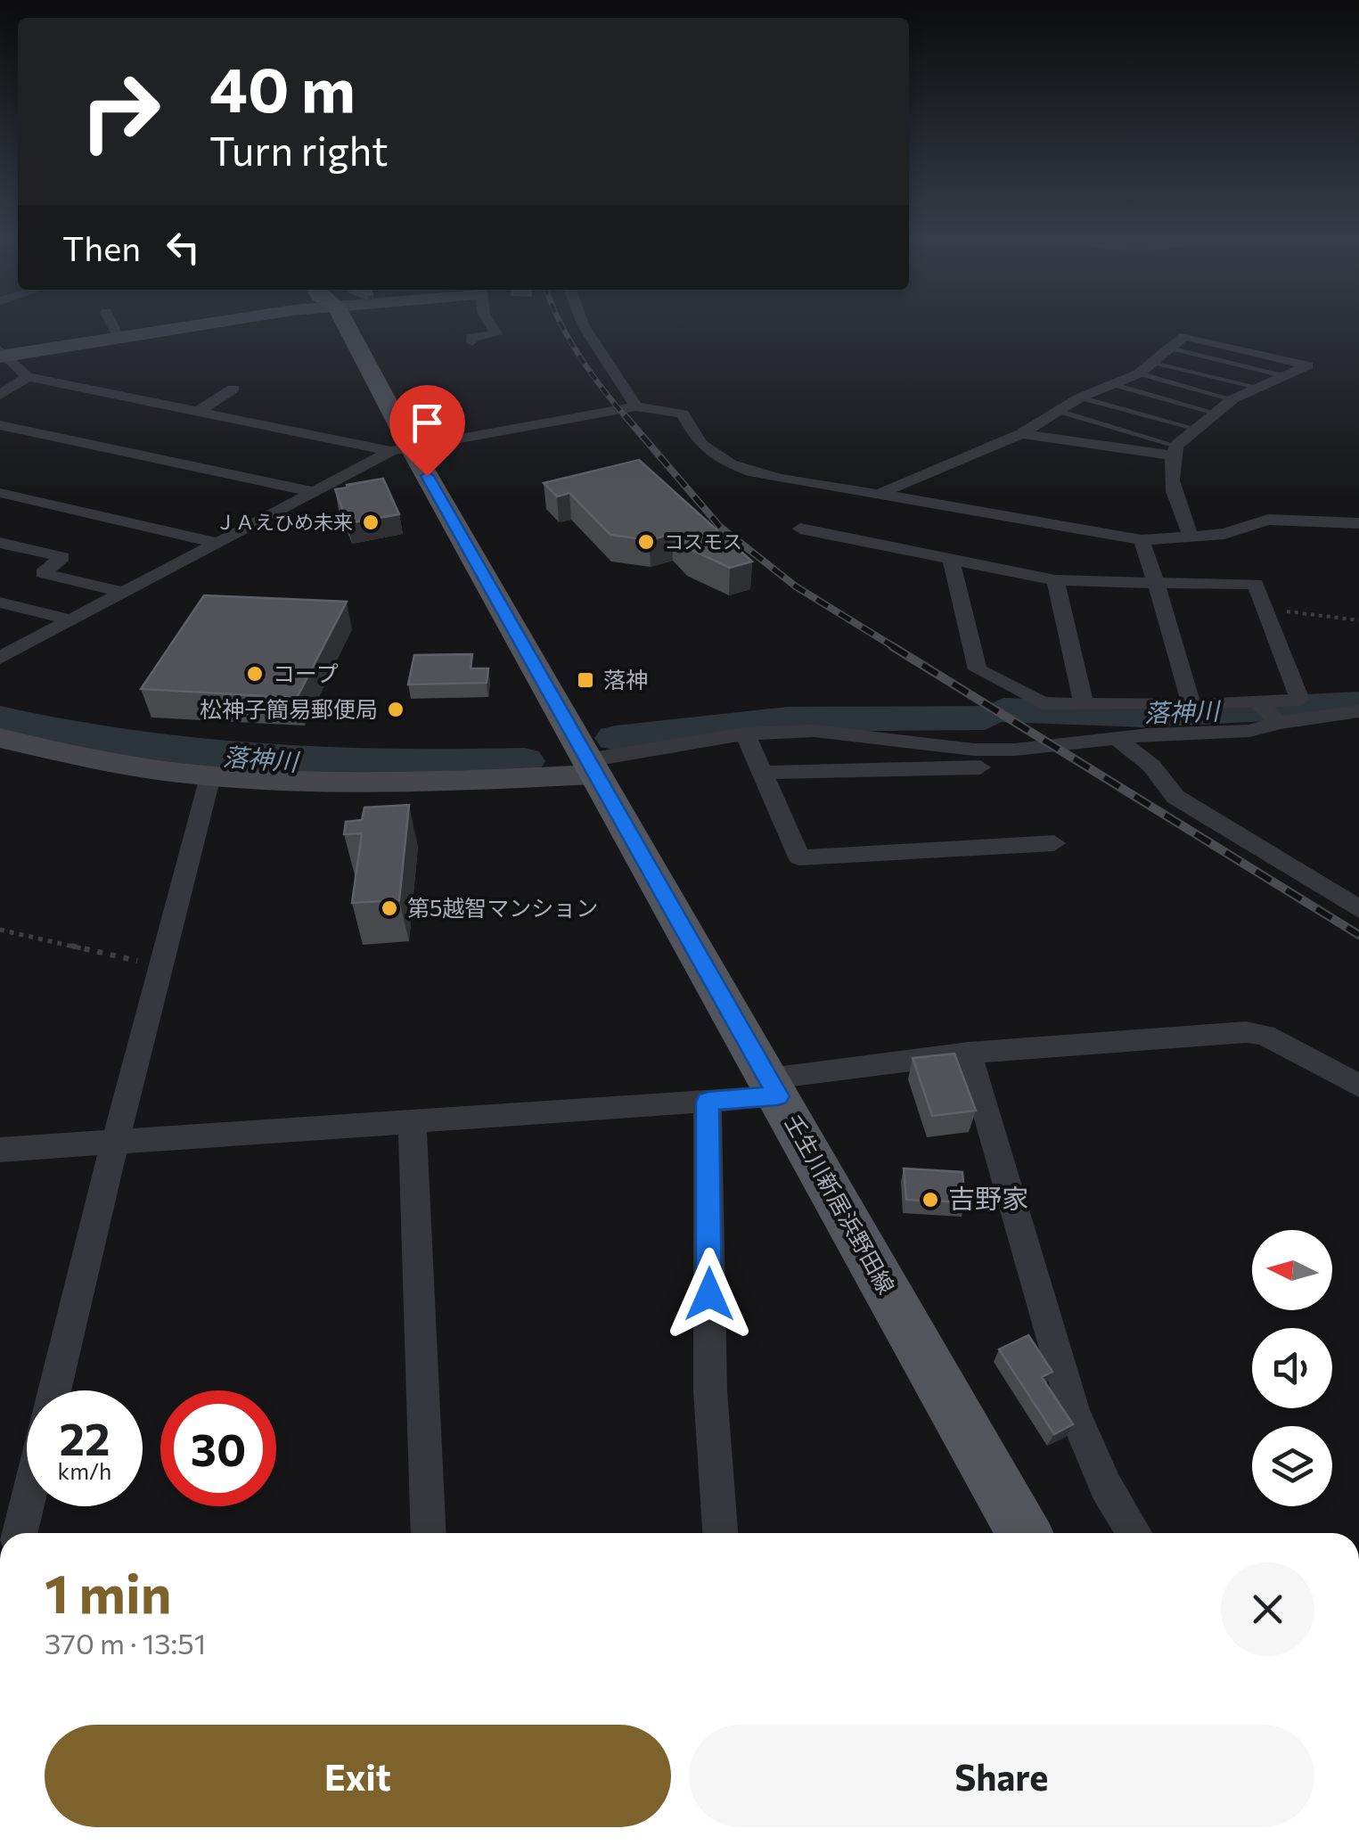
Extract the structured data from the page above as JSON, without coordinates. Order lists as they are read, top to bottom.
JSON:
{
  "streets": {
    "main road": ["壬生川新居浜野田線"]
  },
  "water": ["落神川"],
  "places": {
    "other": [
      "ＪＡえひめ未来",
      "コスモス",
      "コープ",
      "松神子簡易郵便局",
      "第5越智マンション",
      "吉野家"
    ],
    "transit": ["落神"]
  },
  "north": "left",
  "page": {
    "turn": ["40 m", "Turn right"],
    "then": "Then",
    "speed": "22 km/h",
    "limit": "30",
    "heading": ["1 min", "370 m · 13:51"],
    "buttons": ["Exit", "Share"]
  }
}
